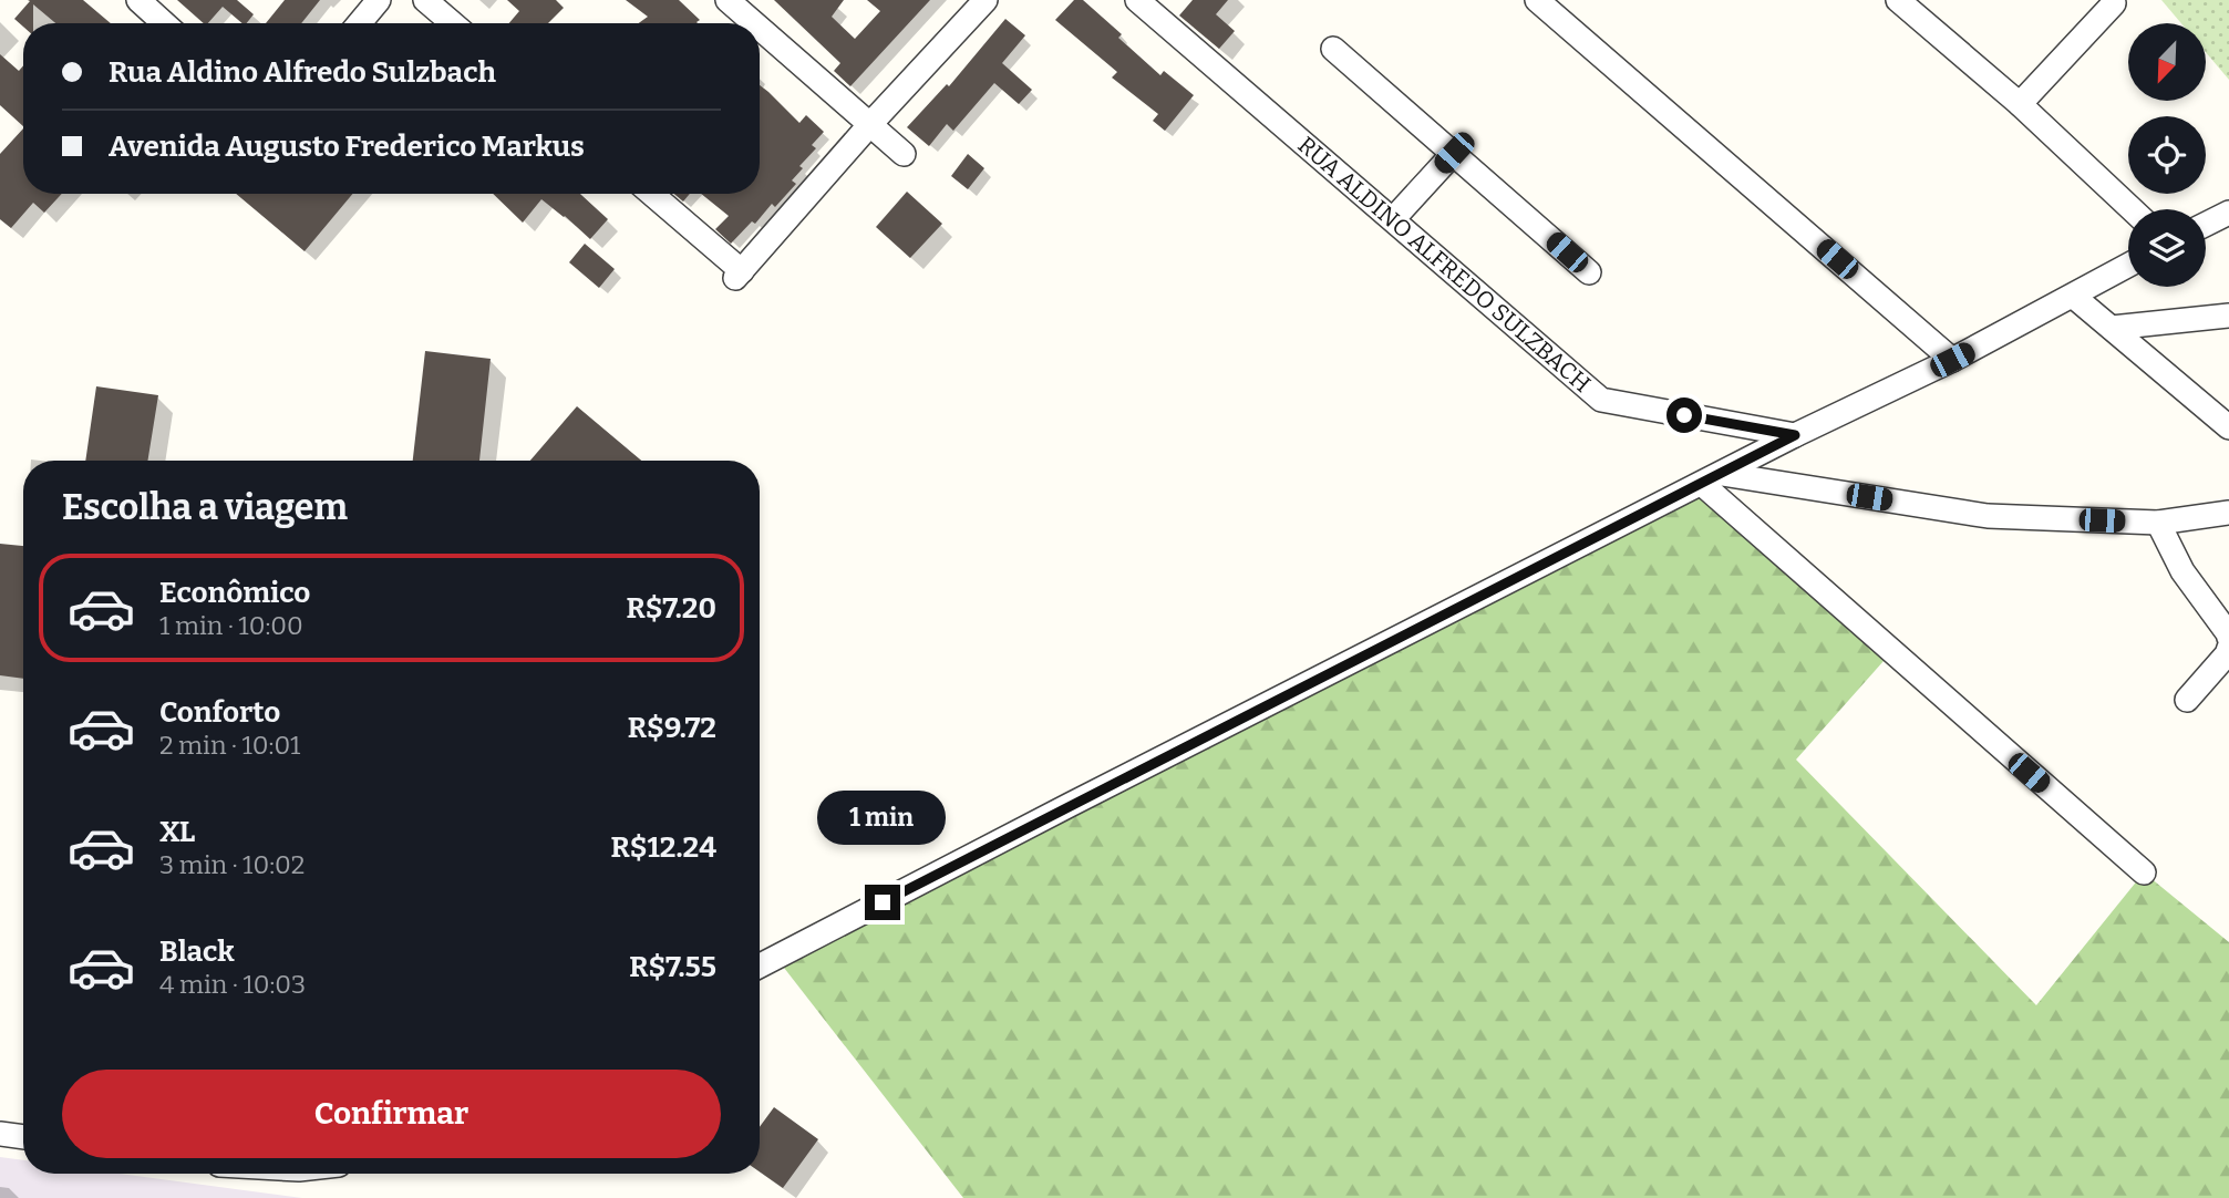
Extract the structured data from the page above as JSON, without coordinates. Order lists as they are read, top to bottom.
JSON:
{
  "streets": {
    "street": ["RUA ALDINO ALFREDO SULZBACH"]
  },
  "north": "bottom left",
  "page": {
    "banner": ["Rua Aldino Alfredo Sulzbach", "Avenida Augusto Frederico Markus"],
    "heading": "Escolha a viagem",
    "list": [
      {
        "name": "Econômico",
        "note": "1 min · 10:00",
        "value": "R$7.20"
      },
      {
        "name": "Conforto",
        "note": "2 min · 10:01",
        "value": "R$9.72"
      },
      {
        "name": "XL",
        "note": "3 min · 10:02",
        "value": "R$12.24"
      },
      {
        "name": "Black",
        "note": "4 min · 10:03",
        "value": "R$7.55"
      }
    ],
    "bubble": "1 min",
    "buttons": "Confirmar"
  }
}
